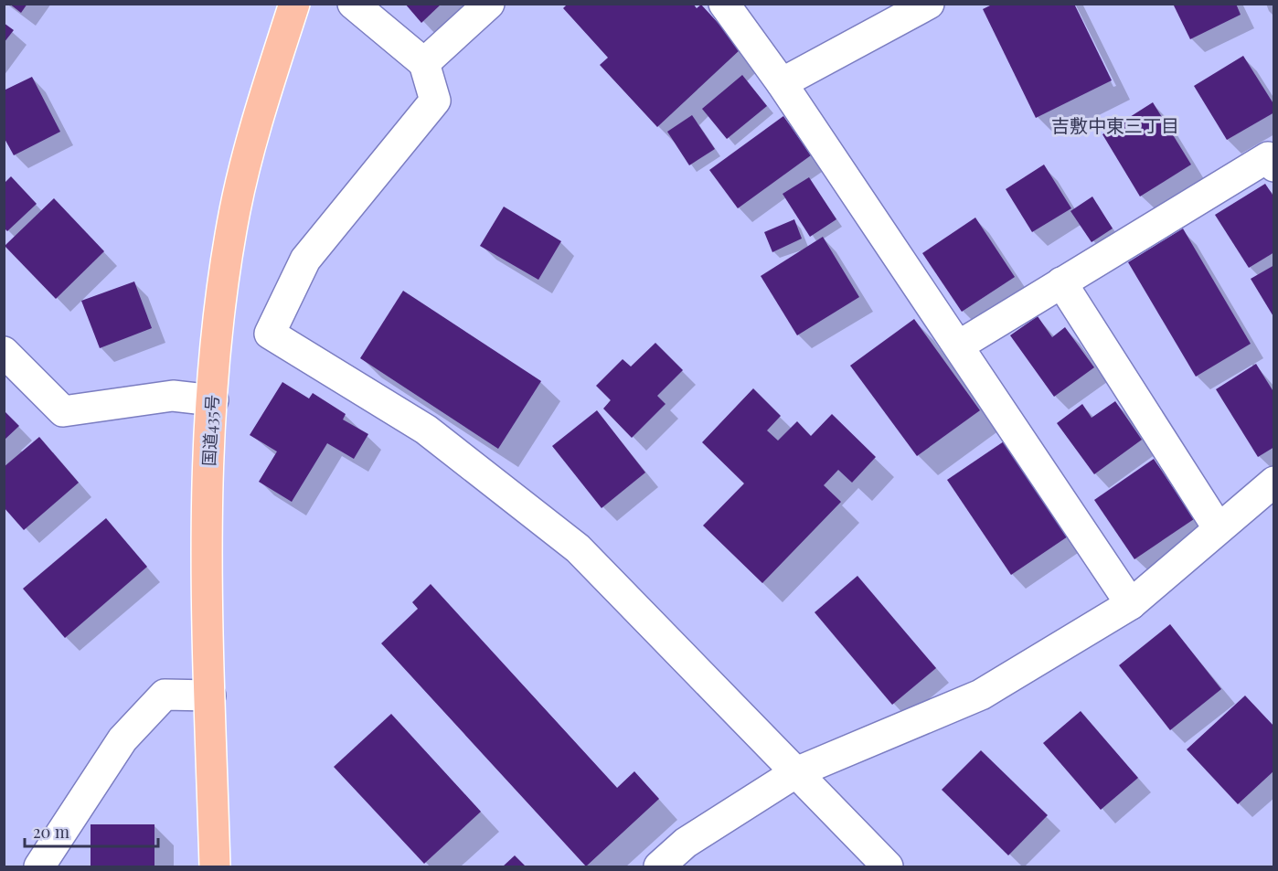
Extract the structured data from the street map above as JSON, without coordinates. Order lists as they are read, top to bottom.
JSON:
{
  "streets": {
    "highway": ["国道435号"]
  },
  "districts": ["吉敷中東三丁目"],
  "scale_bar": "20 m"
}
